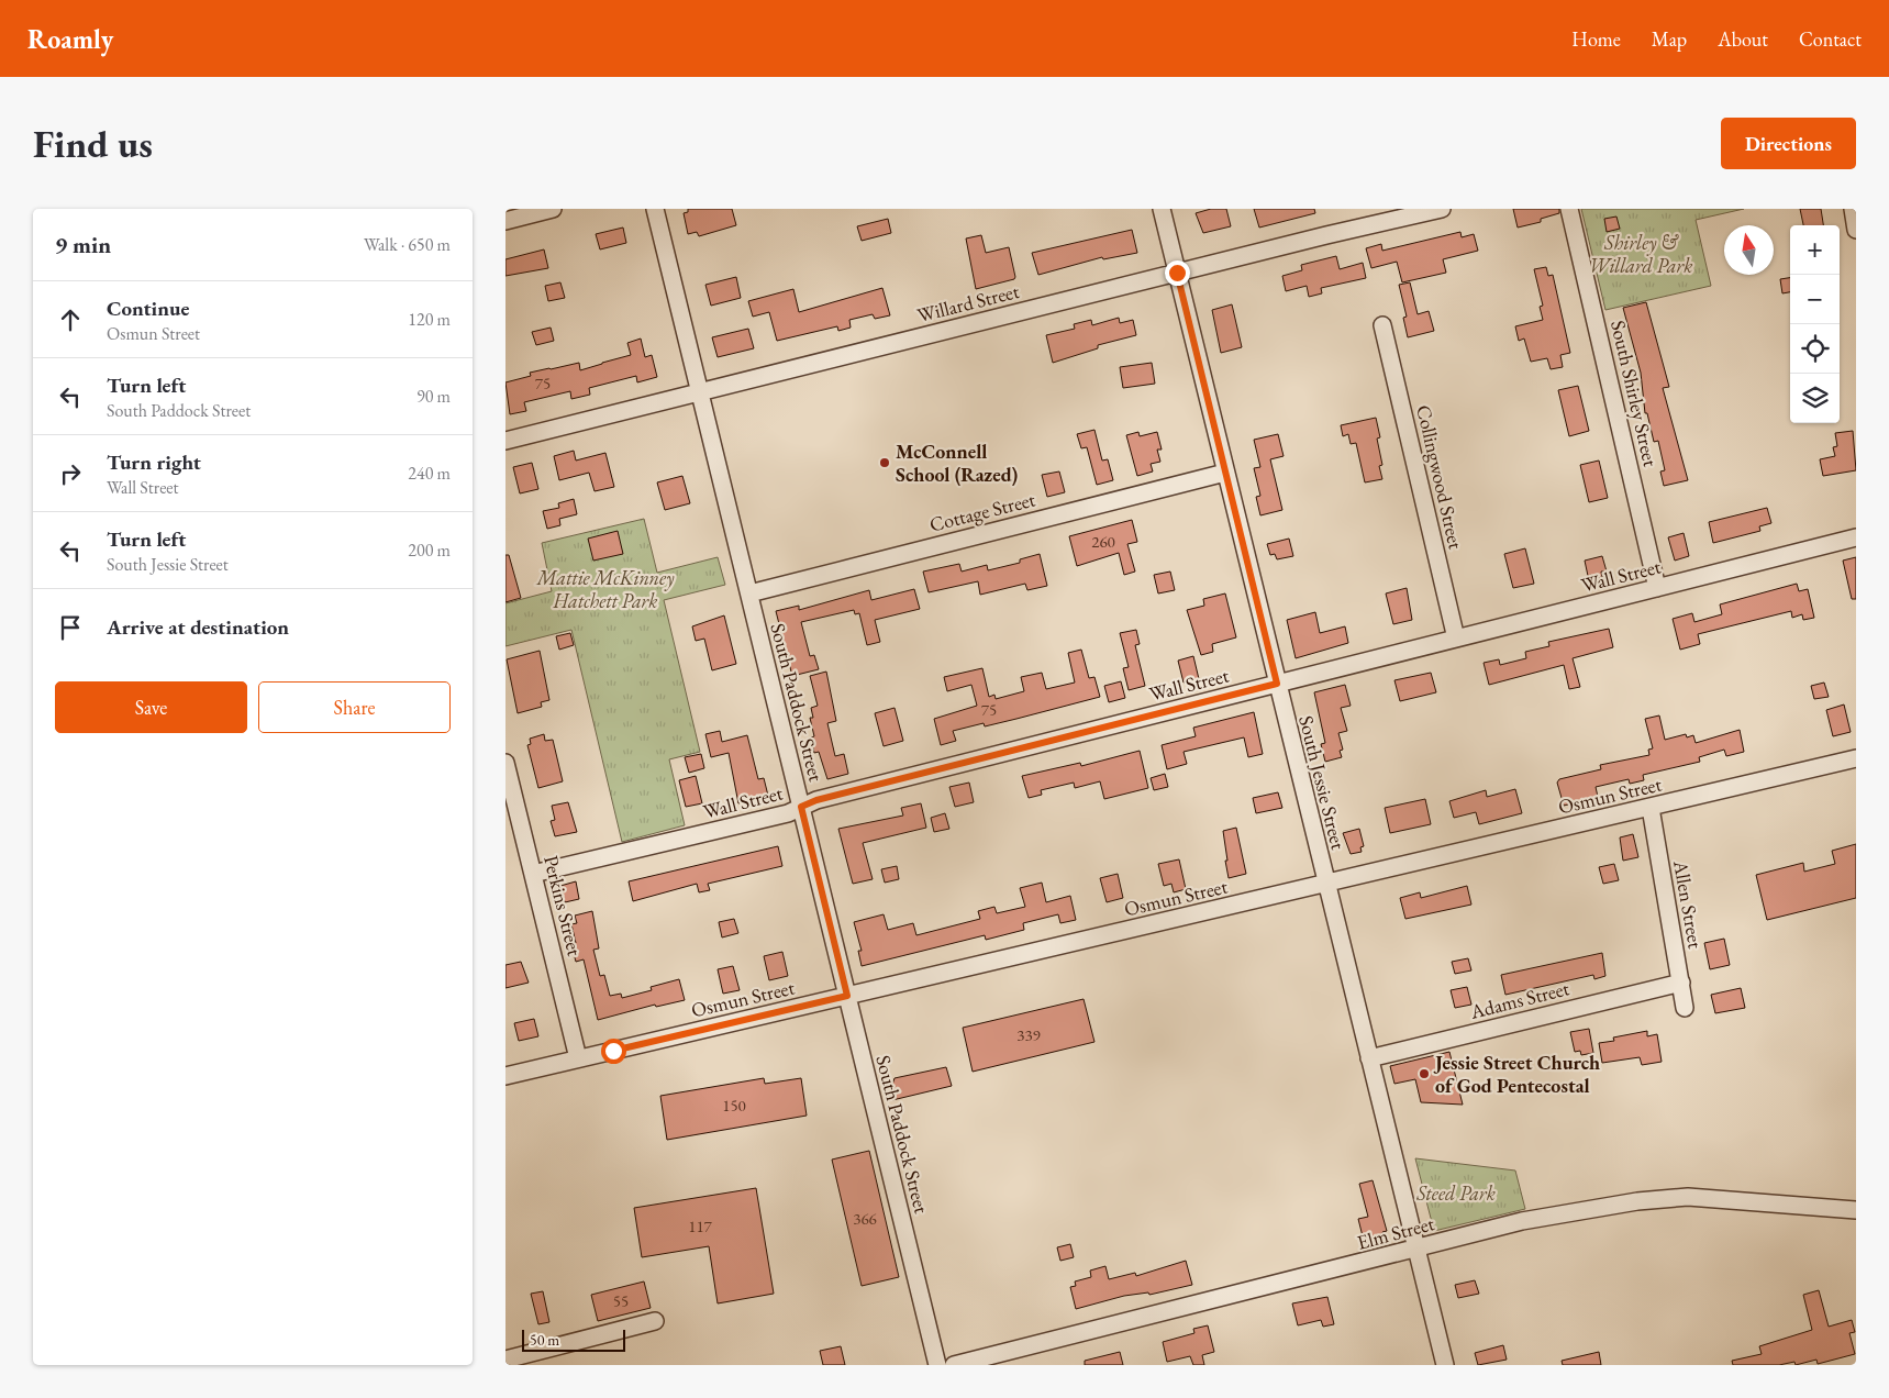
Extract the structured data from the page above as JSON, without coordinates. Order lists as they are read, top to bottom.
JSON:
{
  "streets": {
    "street": [
      "Willard Street",
      "South Shirley Street",
      "Collingwood Street",
      "Cottage Street",
      "Wall Street",
      "South Paddock Street",
      "South Jessie Street",
      "Osmun Street",
      "Allen Street",
      "Perkins Street",
      "Adams Street",
      "Elm Street"
    ]
  },
  "crossings": [
    ["Willard Street", "South Paddock Street"],
    ["Willard Street", "South Jessie Street"],
    ["South Shirley Street", "Wall Street"],
    ["Collingwood Street", "Wall Street"],
    ["Cottage Street", "South Paddock Street"],
    ["Cottage Street", "South Jessie Street"],
    ["Wall Street", "South Paddock Street"],
    ["Wall Street", "South Jessie Street"],
    ["Wall Street", "Perkins Street"],
    ["South Paddock Street", "Osmun Street"],
    ["South Jessie Street", "Osmun Street"],
    ["South Jessie Street", "Adams Street"],
    ["South Jessie Street", "Elm Street"],
    ["Osmun Street", "Allen Street"],
    ["Osmun Street", "Perkins Street"],
    ["Allen Street", "Adams Street"]
  ],
  "parks": ["Shirley & Willard Park", "Mattie McKinney Hatchett Park", "Steed Park"],
  "places": ["McConnell School (Razed)", "Jessie Street Church of God Pentecostal"],
  "house_numbers": [
    "75",
    "260",
    "75",
    "339",
    "150",
    "366",
    "117",
    "55"
  ],
  "scale_bar": "50 m",
  "north": "top",
  "page": {
    "header": "Roamly",
    "nav": [
      "Home",
      "Map",
      "About",
      "Contact"
    ],
    "buttons": [
      "Directions",
      ["Save", "Share"]
    ],
    "title": "Find us",
    "heading": ["9 min", "Walk · 650 m"],
    "map_buttons": ["+", "−"],
    "list": [
      ["Continue", "Osmun Street", "120 m"],
      ["Turn left", "South Paddock Street", "90 m"],
      ["Turn right", "Wall Street", "240 m"],
      ["Turn left", "South Jessie Street", "200 m"],
      "Arrive at destination"
    ],
    "scale": "50 m"
  }
}
